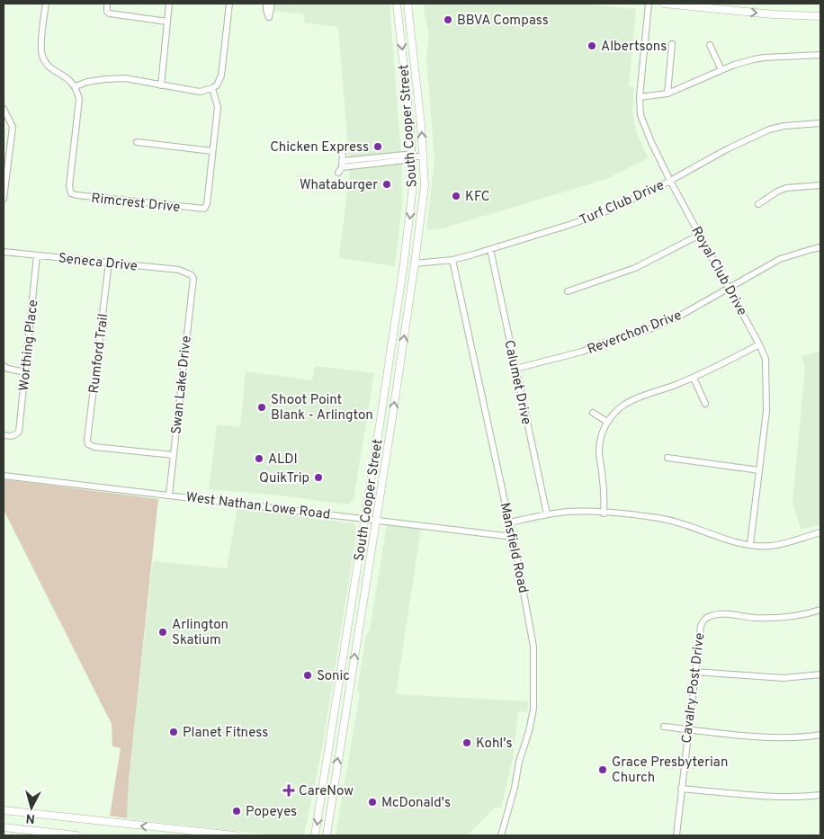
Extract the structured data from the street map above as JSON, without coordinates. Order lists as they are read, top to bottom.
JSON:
{
  "streets": {
    "main road": ["South Cooper Street"],
    "street": [
      "Rimcrest Drive",
      "Turf Club Drive",
      "Seneca Drive",
      "Royal Club Drive",
      "Reverchon Drive",
      "Worthing Place",
      "Rumford Trail",
      "Calumet Drive",
      "Swan Lake Drive",
      "West Nathan Lowe Road",
      "Mansfield Road",
      "Cavalry Post Drive"
    ]
  },
  "crossings": [
    ["South Cooper Street", "Turf Club Drive"],
    ["South Cooper Street", "West Nathan Lowe Road"],
    ["Turf Club Drive", "Royal Club Drive"],
    ["Turf Club Drive", "Calumet Drive"],
    ["Turf Club Drive", "Mansfield Road"],
    ["Seneca Drive", "Worthing Place"],
    ["Seneca Drive", "Rumford Trail"],
    ["Seneca Drive", "Swan Lake Drive"],
    ["Royal Club Drive", "Reverchon Drive"],
    ["Reverchon Drive", "Calumet Drive"],
    ["Rumford Trail", "Swan Lake Drive"],
    ["Swan Lake Drive", "West Nathan Lowe Road"],
    ["West Nathan Lowe Road", "Mansfield Road"]
  ],
  "places": {
    "other": [
      "BBVA Compass",
      "Albertsons",
      "Chicken Express",
      "Whataburger",
      "KFC",
      "Shoot Point Blank - Arlington",
      "ALDI",
      "QuikTrip",
      "Arlington Skatium",
      "Sonic",
      "Planet Fitness",
      "Kohl's",
      "Grace Presbyterian Church",
      "McDonald's",
      "Popeyes"
    ],
    "health": ["CareNow"]
  },
  "north": "bottom"
}
